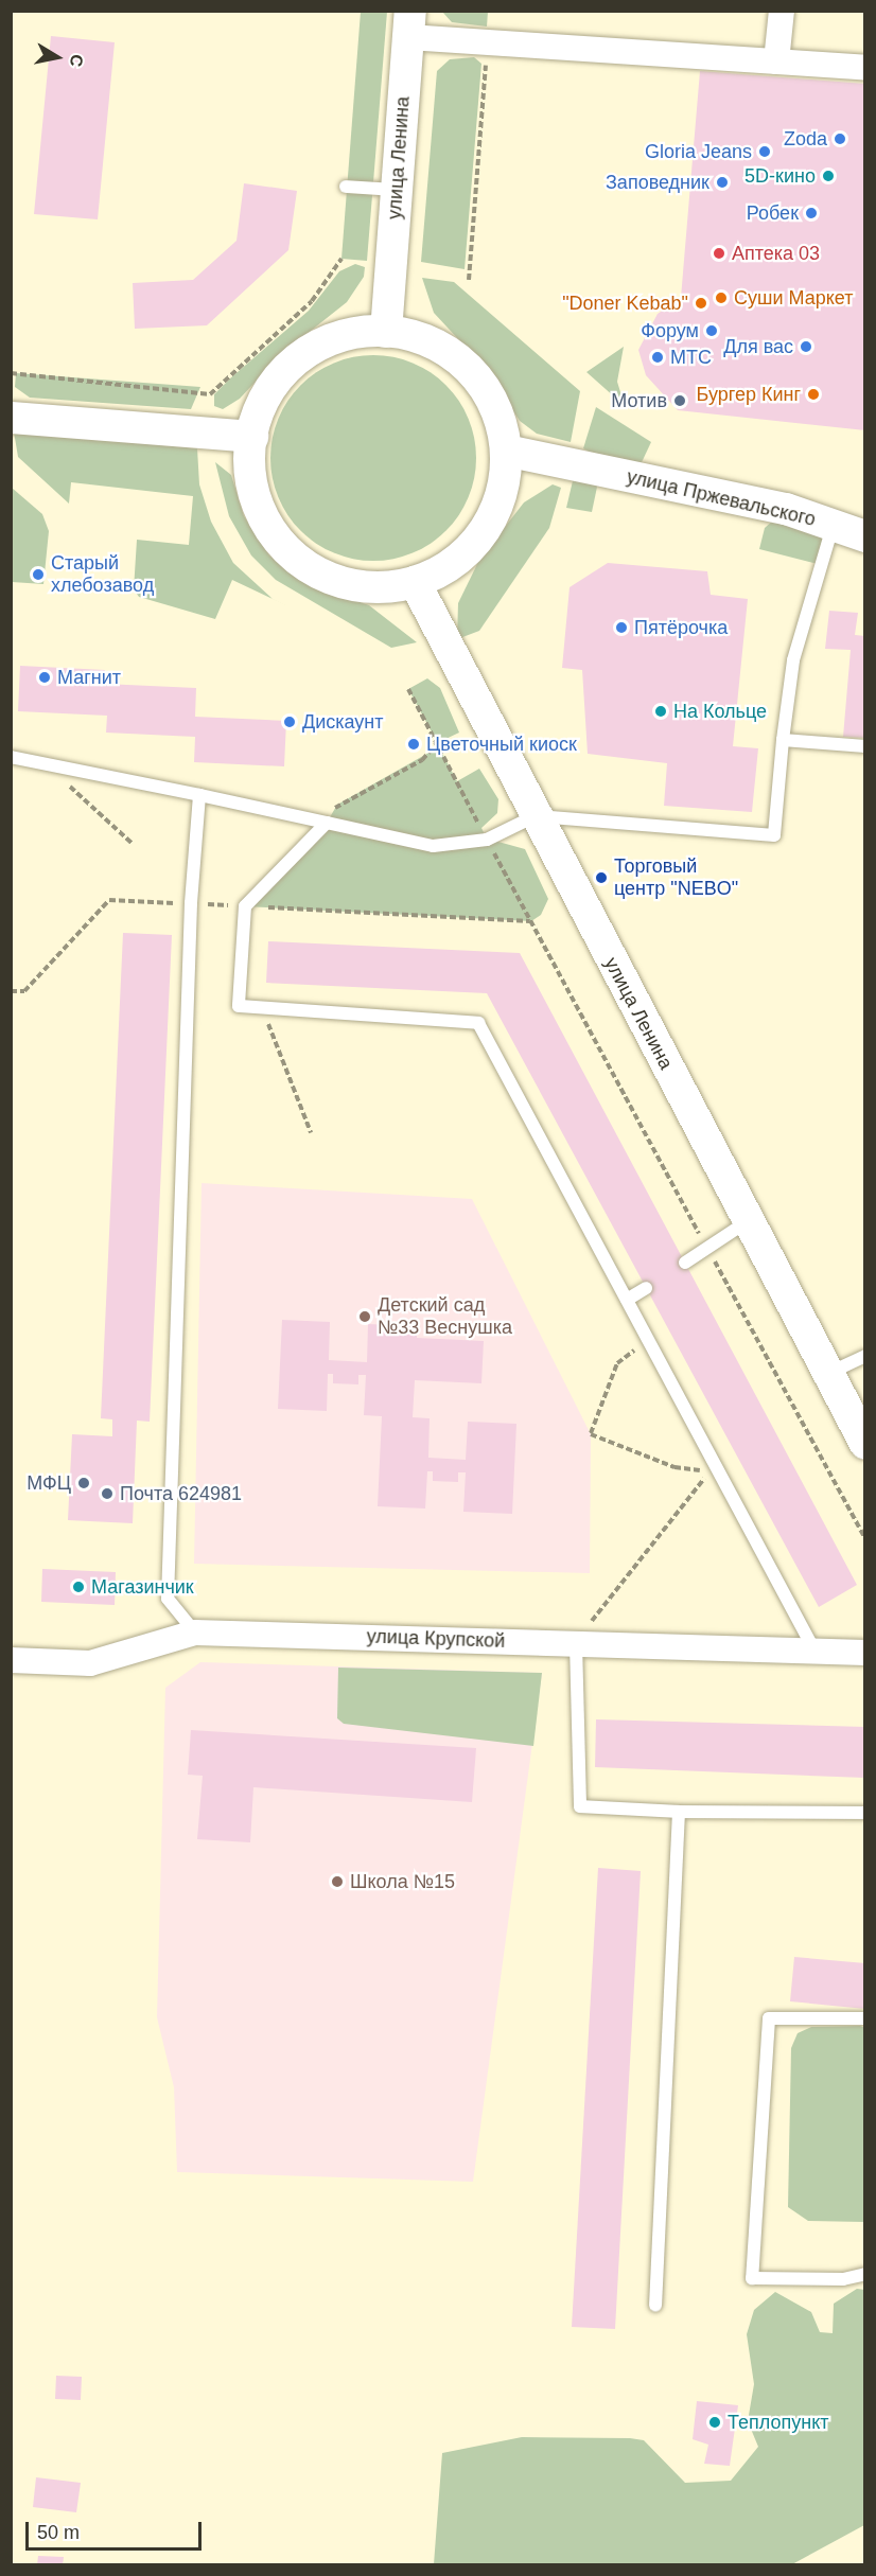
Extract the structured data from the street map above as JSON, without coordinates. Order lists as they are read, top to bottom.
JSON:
{
  "streets": {
    "street": ["улица Ленина", "улица Пржевальского", "улица Крупской"]
  },
  "places": [
    "Zoda",
    "Gloria Jeans",
    "5D-кино",
    "Заповедник",
    "Робек",
    "Аптека 03",
    "Суши Маркет",
    "\"Doner Kebab\"",
    "Форум",
    "Для вас",
    "МТС",
    "Бургер Кинг",
    "Мотив",
    "Старый хлебозавод",
    "Пятёрочка",
    "Магнит",
    "На Кольце",
    "Дискаунт",
    "Цветочный киоск",
    "Торговый центр \"NEBO\"",
    "Детский сад №33 Веснушка",
    "МФЦ",
    "Почта 624981",
    "Магазинчик",
    "Школа №15",
    "Теплопункт"
  ],
  "scale_bar": "50 m",
  "north": "right"
}
